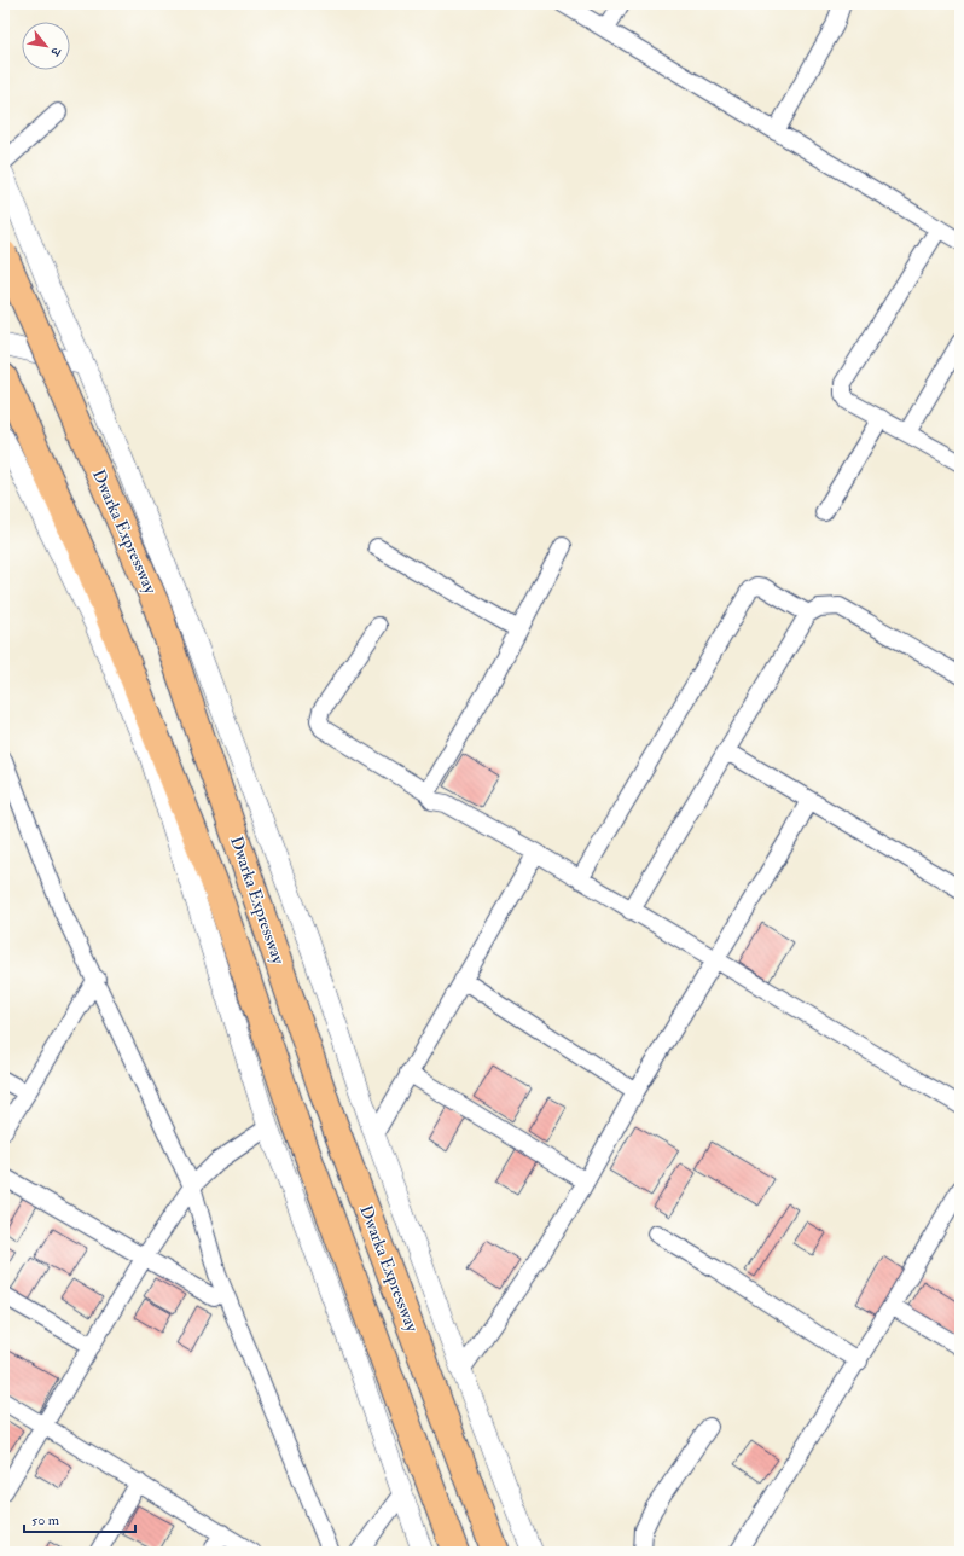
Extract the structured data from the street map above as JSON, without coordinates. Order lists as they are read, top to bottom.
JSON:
{
  "streets": {
    "highway": ["Dwarka Expressway"]
  },
  "scale_bar": "50 m",
  "north": "bottom right"
}
